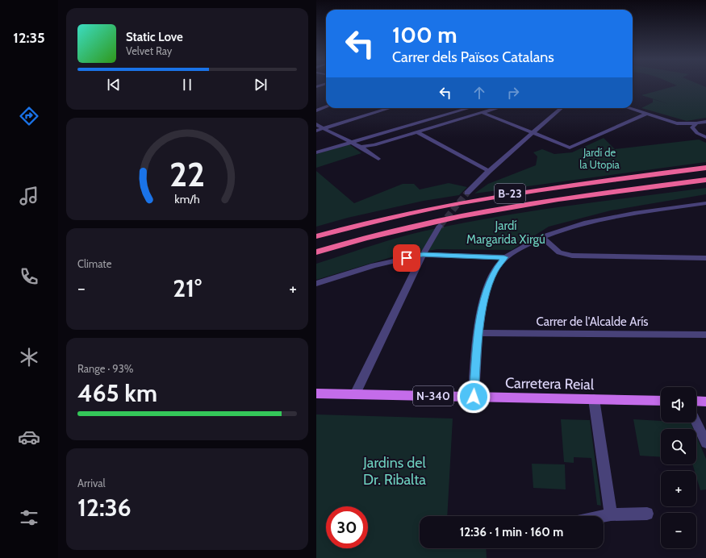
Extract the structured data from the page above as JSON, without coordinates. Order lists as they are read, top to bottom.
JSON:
{
  "streets": {
    "highway": ["B-23"],
    "main road": ["Carretera Reial", "N-340"],
    "street": ["Carrer de l'Alcalde Arís"]
  },
  "parks": ["Jardí de la Utopia", "Jardí Margarida Xirgú", "Jardins del Dr. Ribalta"],
  "page": {
    "tabs": "12:35",
    "turn": ["100 m", "Carrer dels Països Catalans"],
    "song": ["Static Love", "Velvet Ray"],
    "tile": [
      "Climate",
      ["Range · 93%", "465 km"],
      ["Arrival", "12:36"]
    ],
    "heat": ["−", "21°", "+"],
    "map_buttons": ["+", "−"],
    "limit": "30",
    "trip": "12:36 · 1 min · 160 m",
    "gauge": ["22", "km/h"]
  }
}
